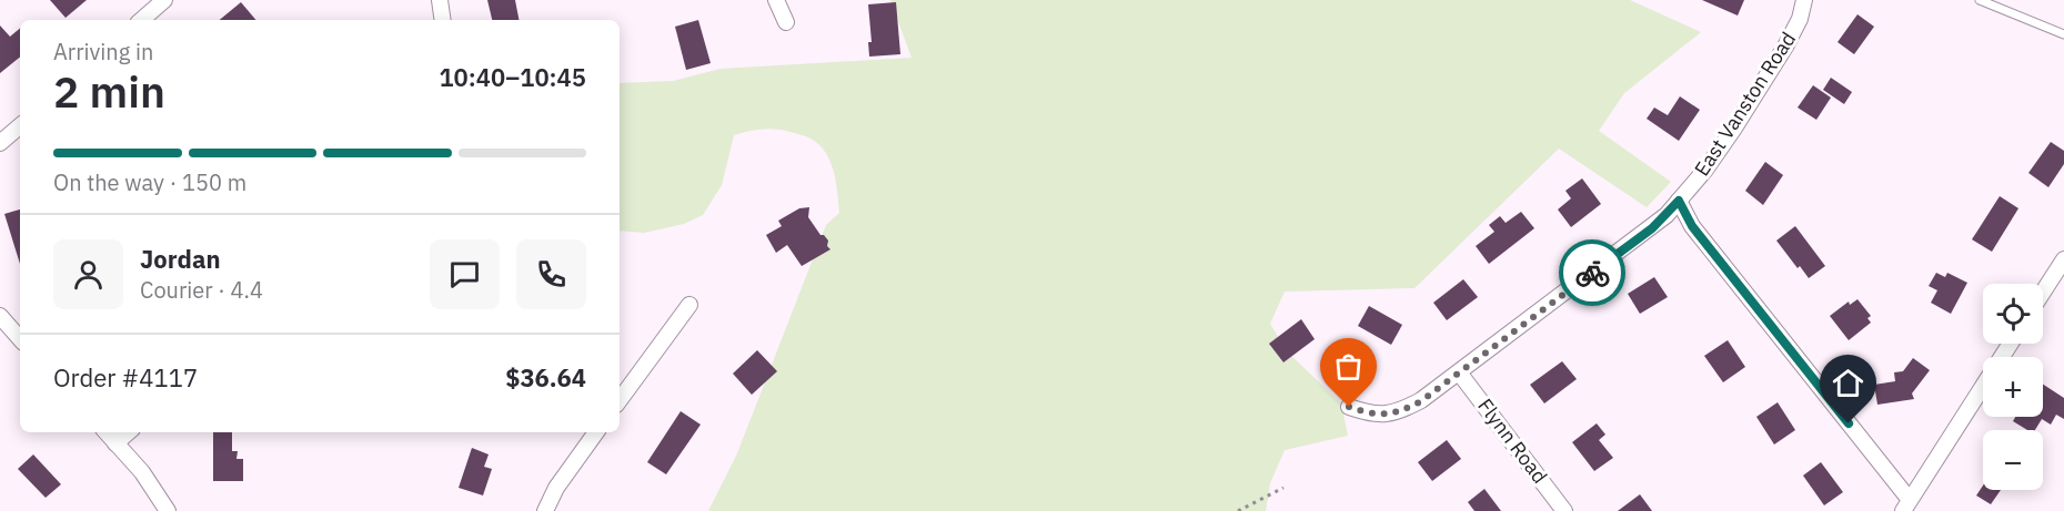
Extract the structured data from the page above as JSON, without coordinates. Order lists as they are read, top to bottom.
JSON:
{
  "streets": {
    "street": ["East Vanston Road", "Flynn Road"]
  },
  "crossings": [
    ["East Vanston Road", "Flynn Road"]
  ],
  "page": {
    "heading": ["2 min", "Arriving in", "10:40–10:45"],
    "panel": [
      "Jordan",
      "Courier · 4.4",
      "Order #4117",
      "$36.64"
    ],
    "bar": "On the way · 150 m",
    "map_buttons": ["+", "−"]
  }
}
